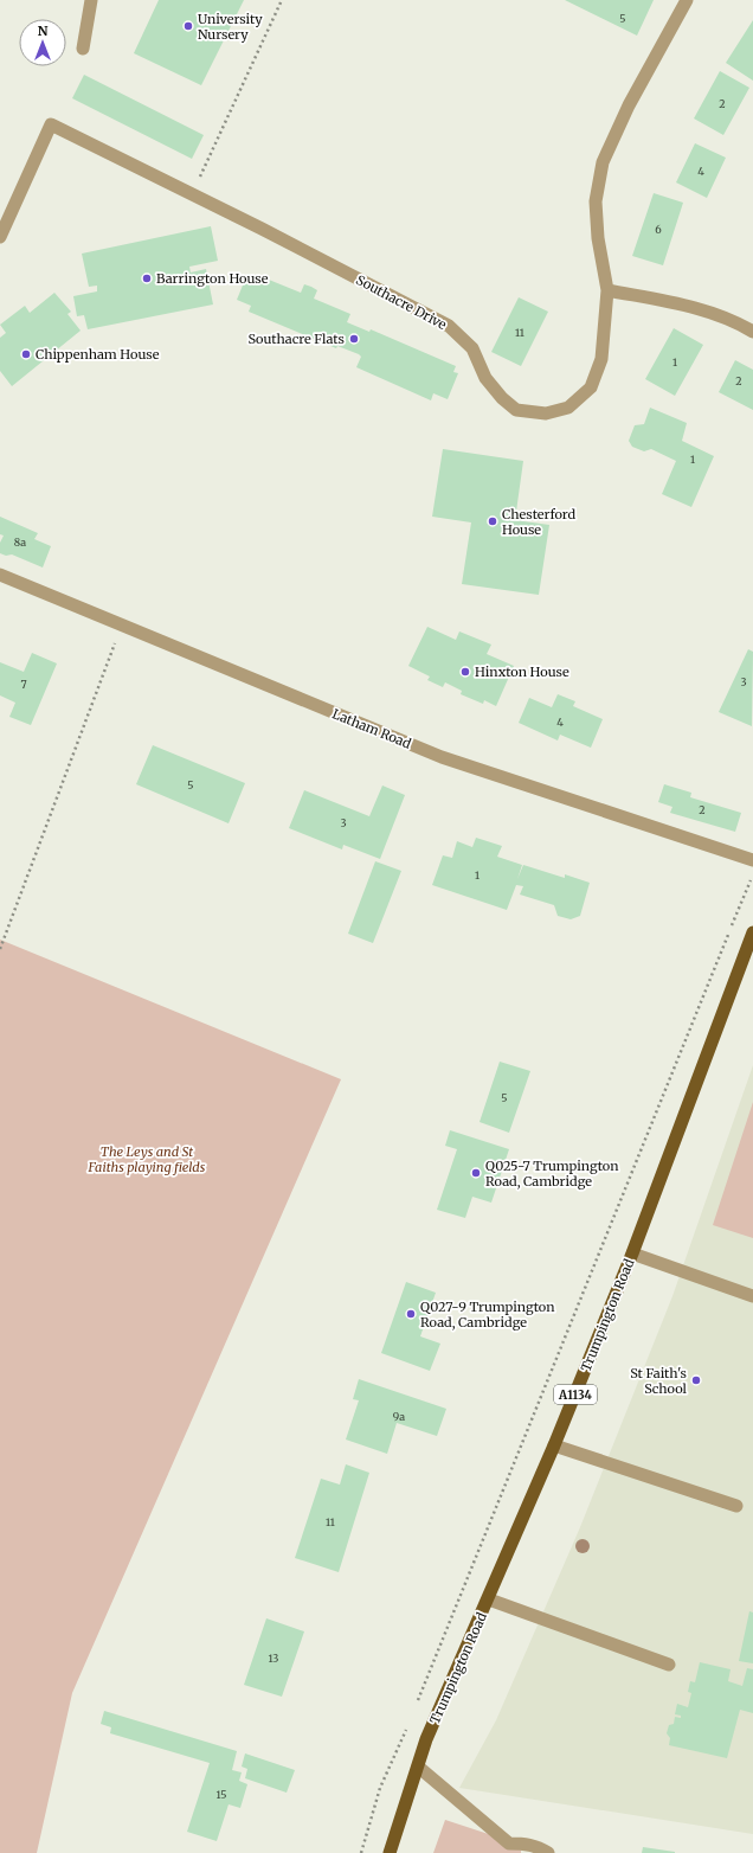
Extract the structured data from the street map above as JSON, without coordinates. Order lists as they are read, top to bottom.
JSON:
{
  "streets": {
    "main road": ["Trumpington Road", "A1134"],
    "street": ["Southacre Drive", "Latham Road"]
  },
  "parks": ["The Leys and St Faiths playing fields"],
  "places": [
    "University Nursery",
    "Barrington House",
    "Southacre Flats",
    "Chippenham House",
    "Chesterford House",
    "Hinxton House",
    "Q025-7 Trumpington Road, Cambridge",
    "Q027-9 Trumpington Road, Cambridge",
    "St Faith's School"
  ],
  "house_numbers": [
    "5",
    "2",
    "4",
    "6",
    "11",
    "1",
    "2",
    "1",
    "8a",
    "3",
    "7",
    "4",
    "5",
    "2",
    "3",
    "1",
    "5",
    "9a",
    "11",
    "13",
    "15"
  ],
  "north": "top"
}
